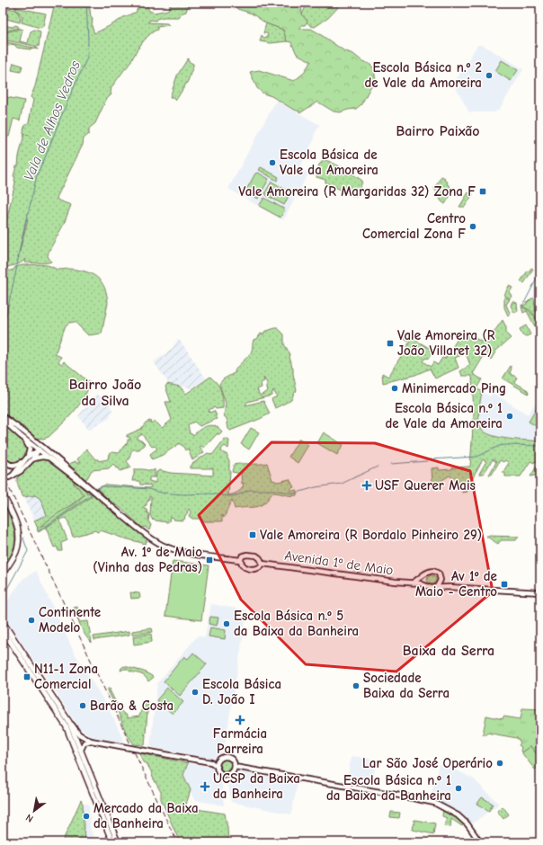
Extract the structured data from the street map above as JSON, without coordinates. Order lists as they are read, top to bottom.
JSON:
{
  "streets": {
    "main road": ["Avenida 1º de Maio"]
  },
  "districts": ["Bairro Paixão", "Bairro João da Silva", "Baixa da Serra"],
  "water": ["Vala de Alhos Vedros"],
  "places": {
    "other": [
      "Escola Básica n.º 2 de Vale da Amoreira",
      "Escola Básica de Vale da Amoreira",
      "Centro Comercial Zona F",
      "Minimercado Ping",
      "Escola Básica n.º 1 de Vale da Amoreira",
      "Continente Modelo",
      "Escola Básica n.º 5 da Baixa da Banheira",
      "Sociedade Baixa da Serra",
      "Escola Básica D. João I",
      "Barão & Costa",
      "Lar São José Operário",
      "Escola Básica n.º 1 da Baixa da Banheira",
      "Mercado da Baixa da Banheira"
    ],
    "transit": [
      "Vale Amoreira (R Margaridas 32) Zona F",
      "Vale Amoreira (R João Villaret 32)",
      "Vale Amoreira (R Bordalo Pinheiro 29)",
      "Av. 1º de Maio (Vinha das Pedras)",
      "Av 1º de Maio - Centro",
      "N11-1 Zona Comercial"
    ],
    "health": ["USF Querer Mais", "Farmácia Parreira", "UCSP da Baixa da Banheira"]
  },
  "north": "bottom left"
}
